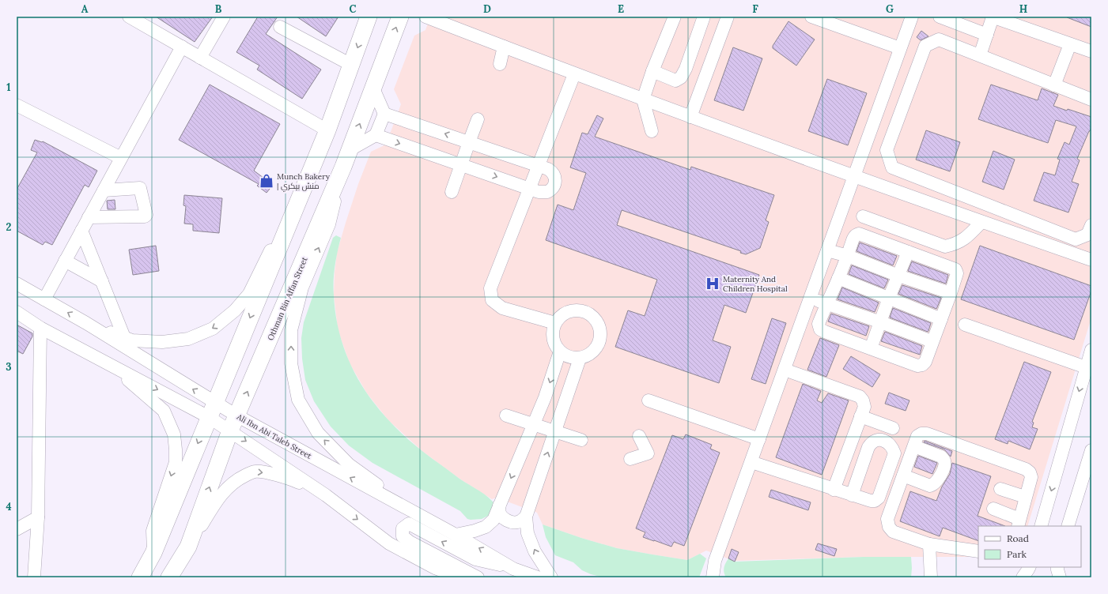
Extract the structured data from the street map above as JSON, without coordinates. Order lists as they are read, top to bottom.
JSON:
{
  "streets": {
    "main road": ["Othman Bin Affan Street"],
    "street": ["Ali Ibn Abi Taleb Street"]
  },
  "crossings": [
    ["Othman Bin Affan Street", "Ali Ibn Abi Taleb Street"]
  ],
  "places": {
    "shop": ["Munch Bakery | منش بيكري"],
    "hospital": ["Maternity And Children Hospital"]
  },
  "legend": ["Road", "Park"],
  "grid": {
    "columns": [
      "A",
      "B",
      "C",
      "D",
      "E",
      "F",
      "G",
      "H"
    ],
    "rows": [
      "1",
      "2",
      "3",
      "4"
    ]
  }
}
